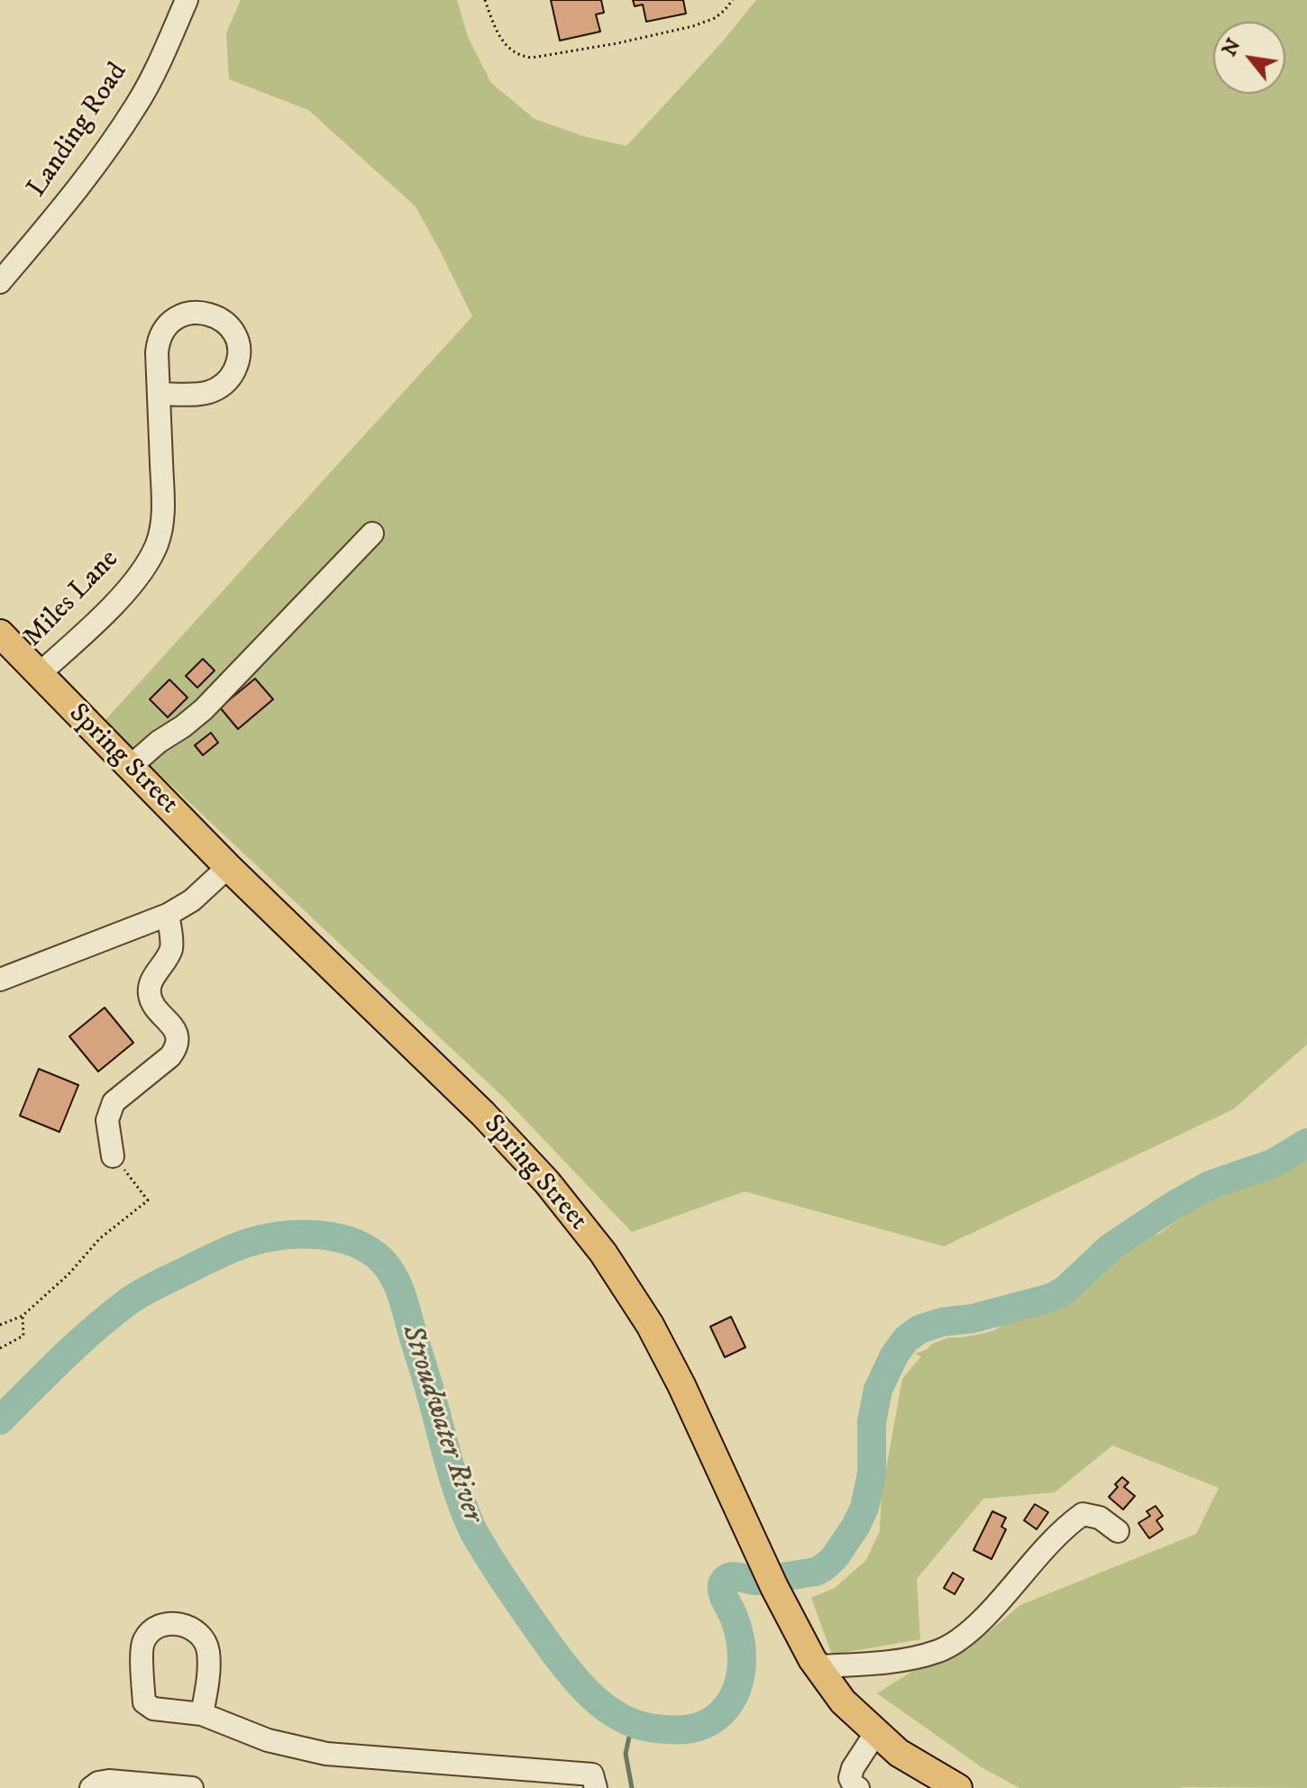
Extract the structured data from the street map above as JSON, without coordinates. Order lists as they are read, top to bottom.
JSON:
{
  "streets": {
    "main road": ["Spring Street"],
    "street": ["Landing Road", "Miles Lane"]
  },
  "crossings": [
    ["Miles Lane", "Spring Street"]
  ],
  "water": ["Stroudwater River"],
  "north": "top left"
}
